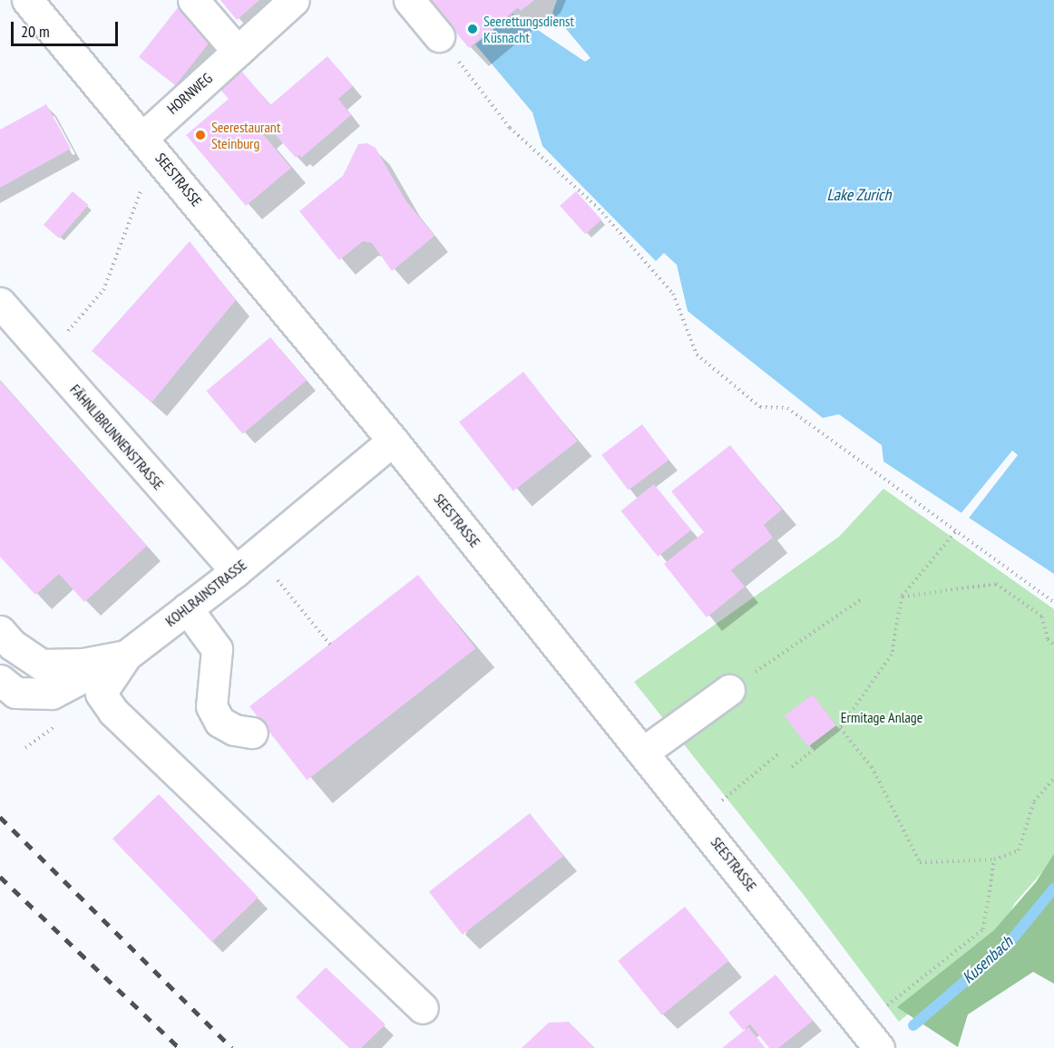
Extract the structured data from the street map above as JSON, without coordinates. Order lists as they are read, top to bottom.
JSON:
{
  "streets": {
    "main road": [
      "HORNWEG",
      "SEESTRASSE",
      "FÄHNLIBRUNNENSTRASSE",
      "KOHLRAINSTRASSE"
    ]
  },
  "crossings": [
    ["HORNWEG", "SEESTRASSE"],
    ["SEESTRASSE", "KOHLRAINSTRASSE"],
    ["FÄHNLIBRUNNENSTRASSE", "KOHLRAINSTRASSE"]
  ],
  "water": ["Lake Zurich", "Kusenbach"],
  "parks": ["Ermitage Anlage"],
  "places": ["Seerettungsdienst Küsnacht", "Seerestaurant Steinburg"],
  "scale_bar": "20 m"
}
